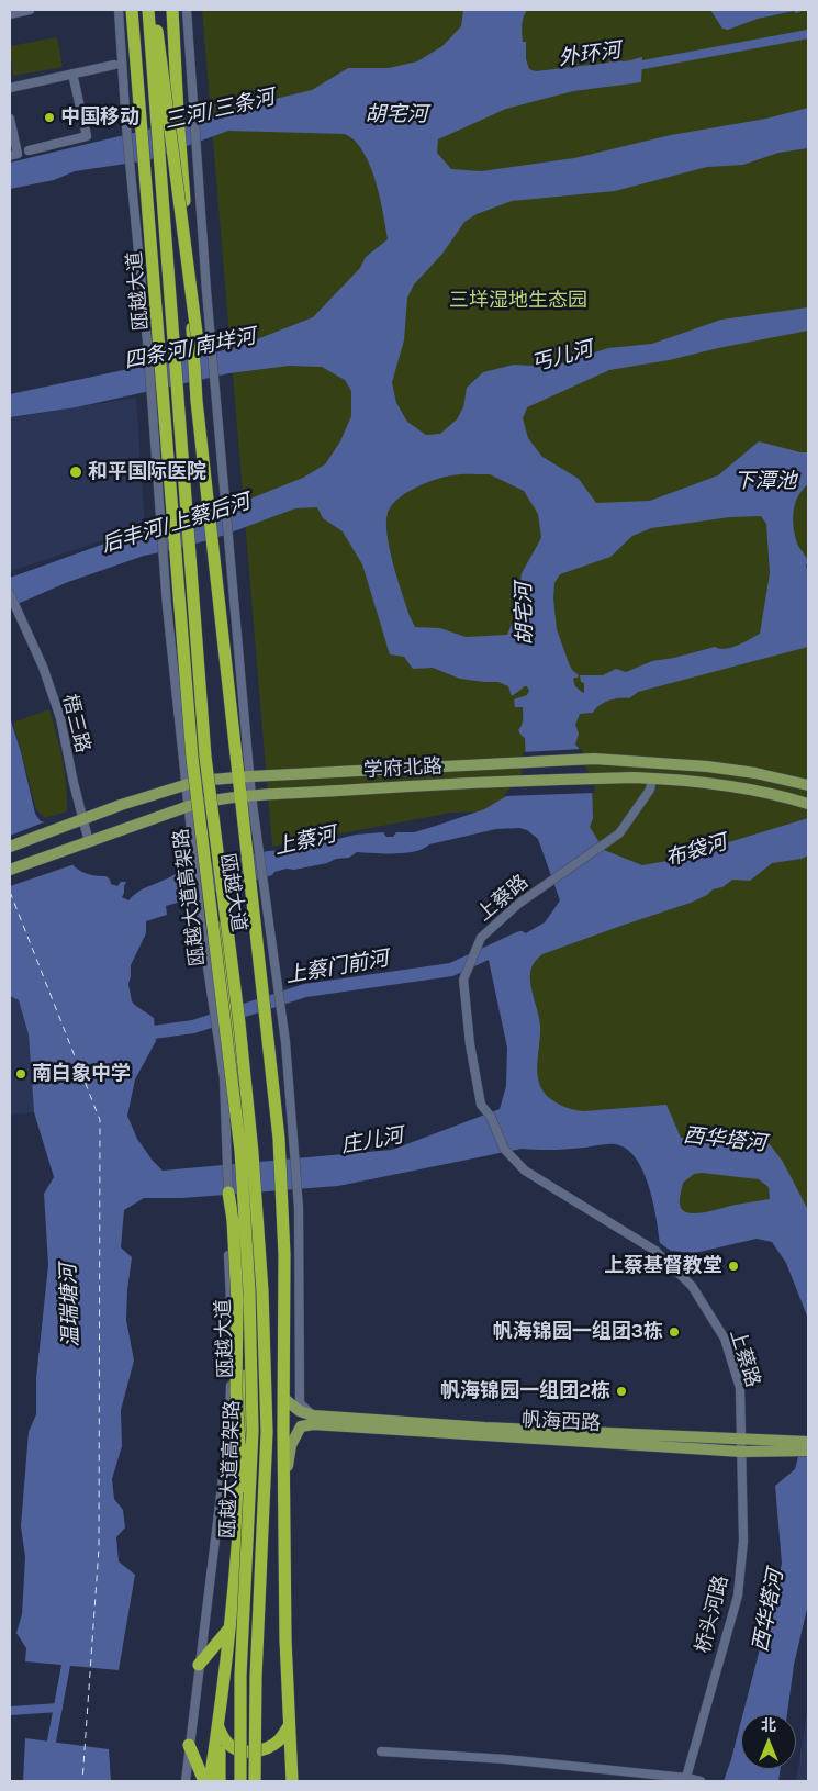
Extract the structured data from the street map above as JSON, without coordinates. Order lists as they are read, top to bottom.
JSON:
{
  "streets": {
    "highway": ["瓯越大道", "瓯越大道高架路"],
    "main road": ["学府北路", "帆海西路"],
    "street": ["梧三路", "上蔡路", "桥头河路"]
  },
  "crossings": [
    ["瓯越大道", "学府北路"],
    ["瓯越大道", "瓯越大道高架路"],
    ["梧三路", "学府北路"],
    ["学府北路", "上蔡路"],
    ["上蔡路", "帆海西路"],
    ["上蔡路", "桥头河路"],
    ["帆海西路", "桥头河路"]
  ],
  "water": [
    "外环河",
    "三河/三条河",
    "胡宅河",
    "四条河/南垟河",
    "丐儿河",
    "下潭池",
    "后丰河/上蔡后河",
    "上蔡河",
    "布袋河",
    "上蔡门前河",
    "西华塔河",
    "庄儿河",
    "温瑞塘河"
  ],
  "parks": ["三垟湿地生态园"],
  "places": [
    "中国移动",
    "和平国际医院",
    "南白象中学",
    "上蔡基督教堂",
    "帆海锦园一组团3栋",
    "帆海锦园一组团2栋"
  ],
  "north": "top"
}
